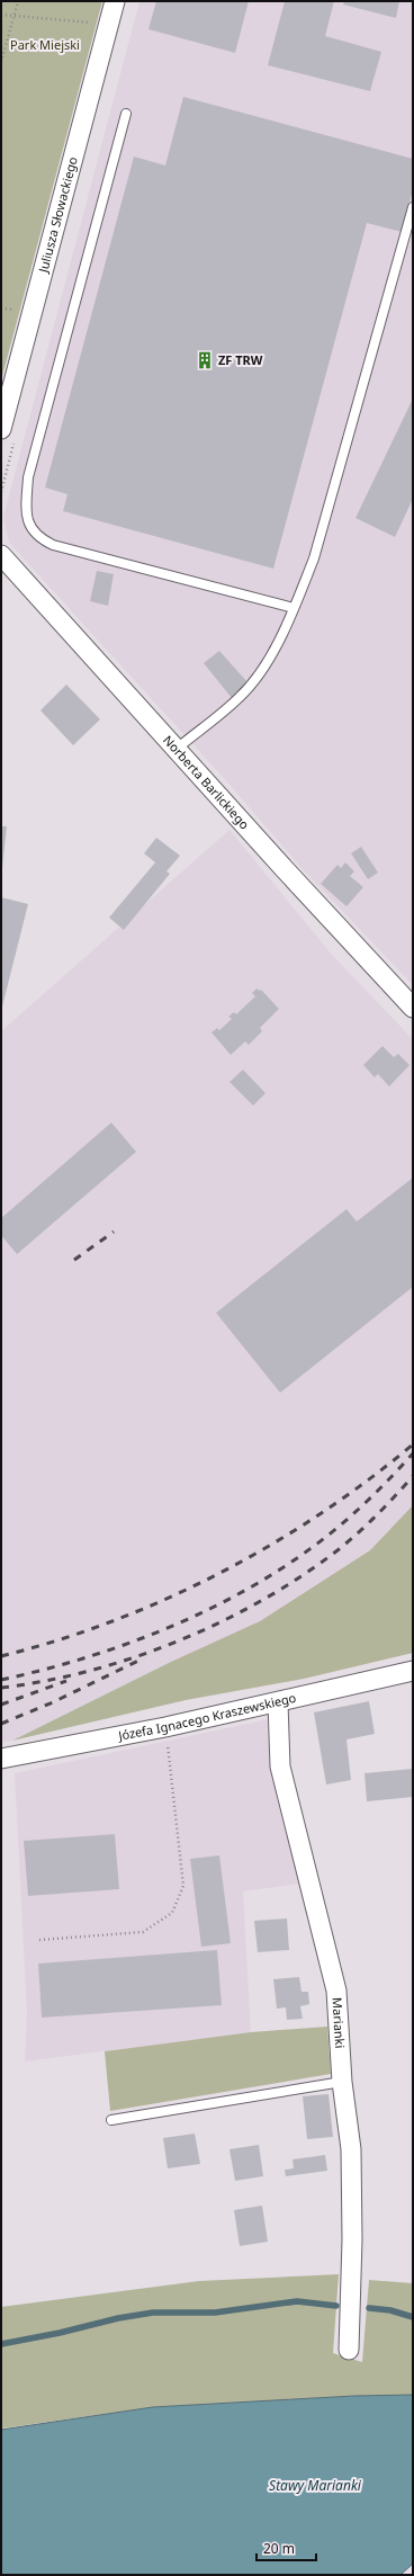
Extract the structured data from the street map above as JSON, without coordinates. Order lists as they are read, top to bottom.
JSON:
{
  "streets": {
    "street": [
      "Juliusza Słowackiego",
      "Norberta Barlickiego",
      "Józefa Ignacego Kraszewskiego",
      "Marianki"
    ]
  },
  "crossings": [
    ["Józefa Ignacego Kraszewskiego", "Marianki"]
  ],
  "water": ["Stawy Marianki"],
  "parks": ["Park Miejski"],
  "places": {
    "building": ["ZF TRW"]
  },
  "scale_bar": "20 m"
}
